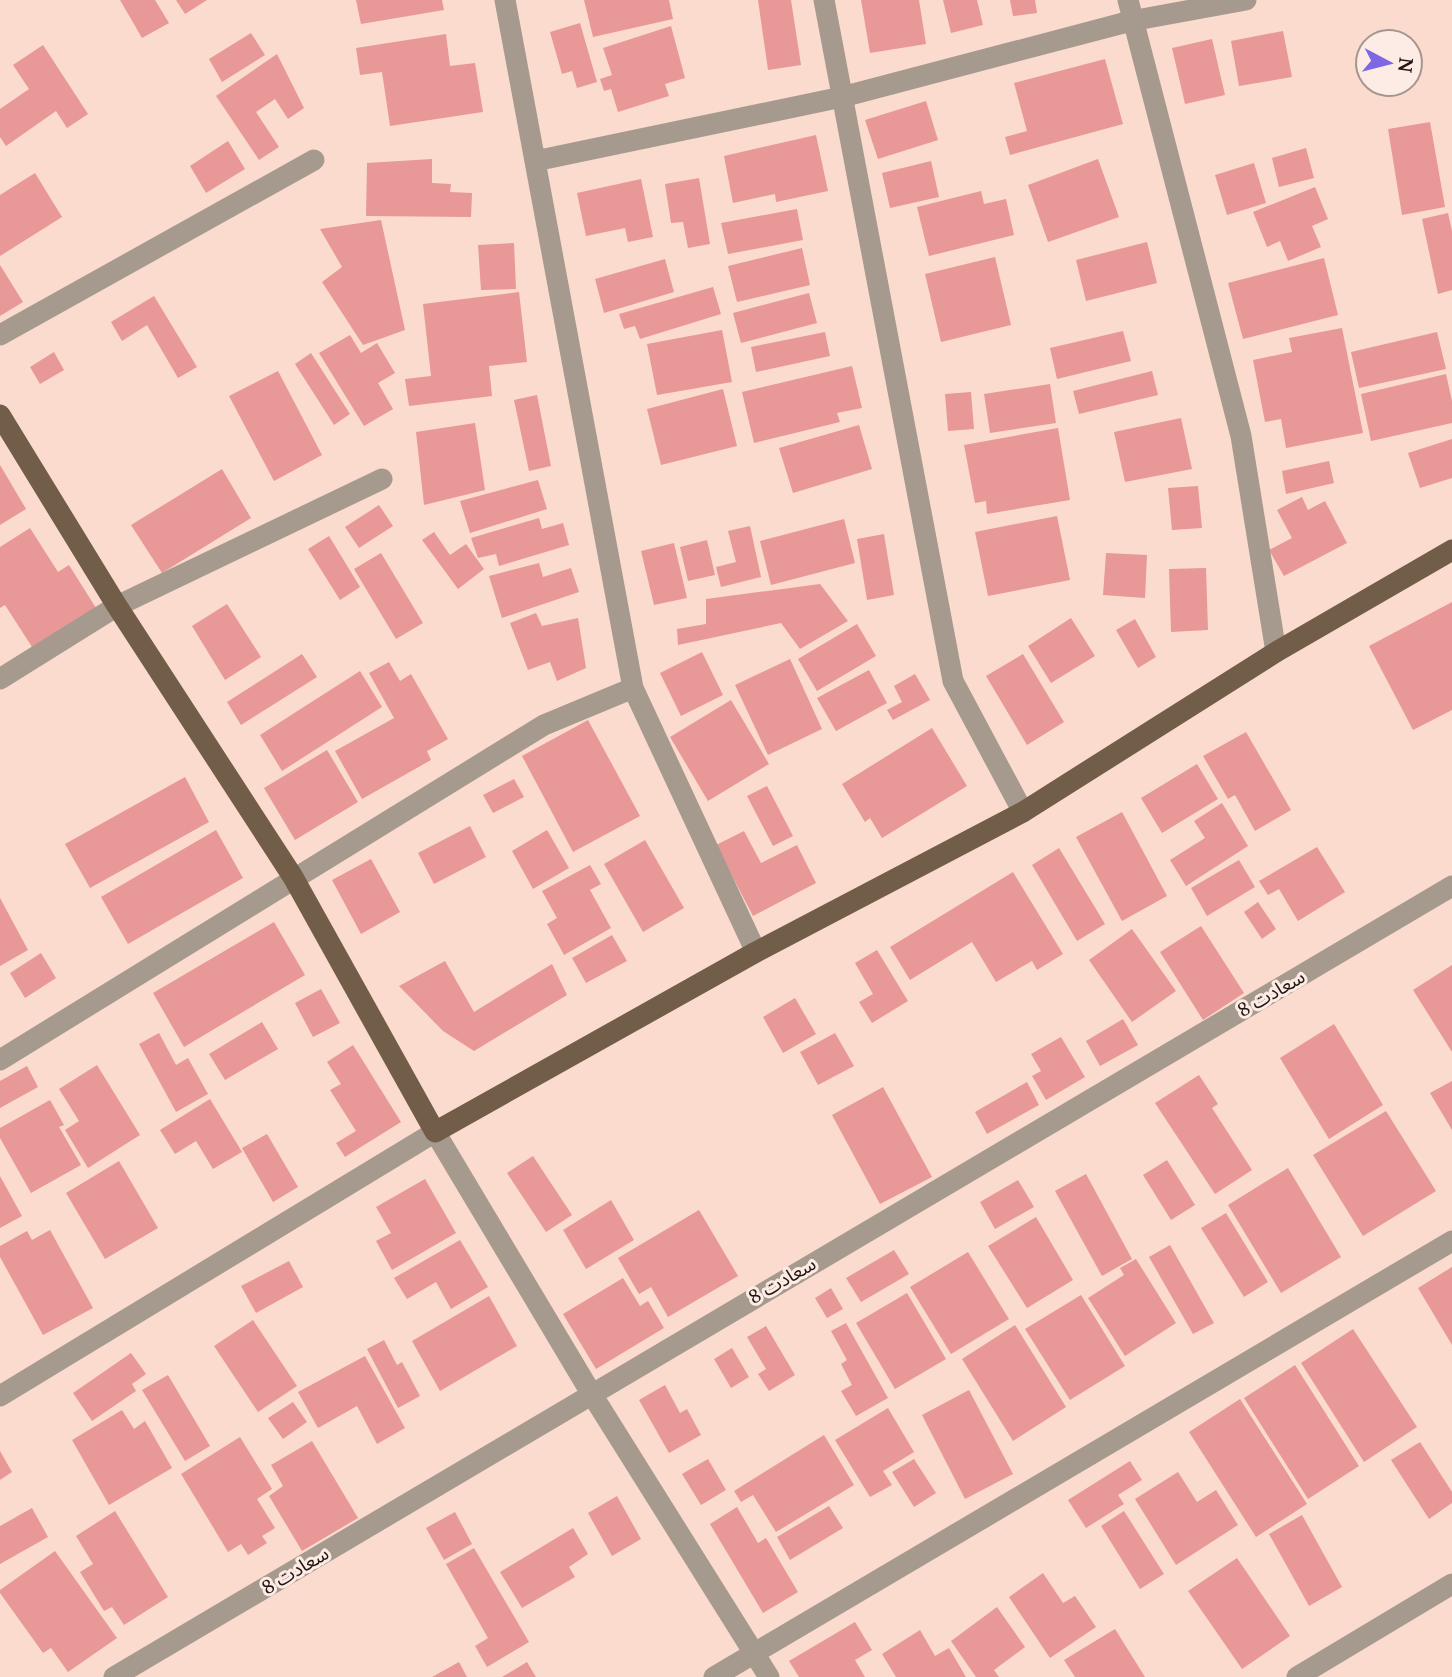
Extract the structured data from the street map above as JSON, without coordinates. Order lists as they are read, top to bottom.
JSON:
{
  "streets": {
    "street": ["سعادت 8"]
  },
  "north": "right"
}
